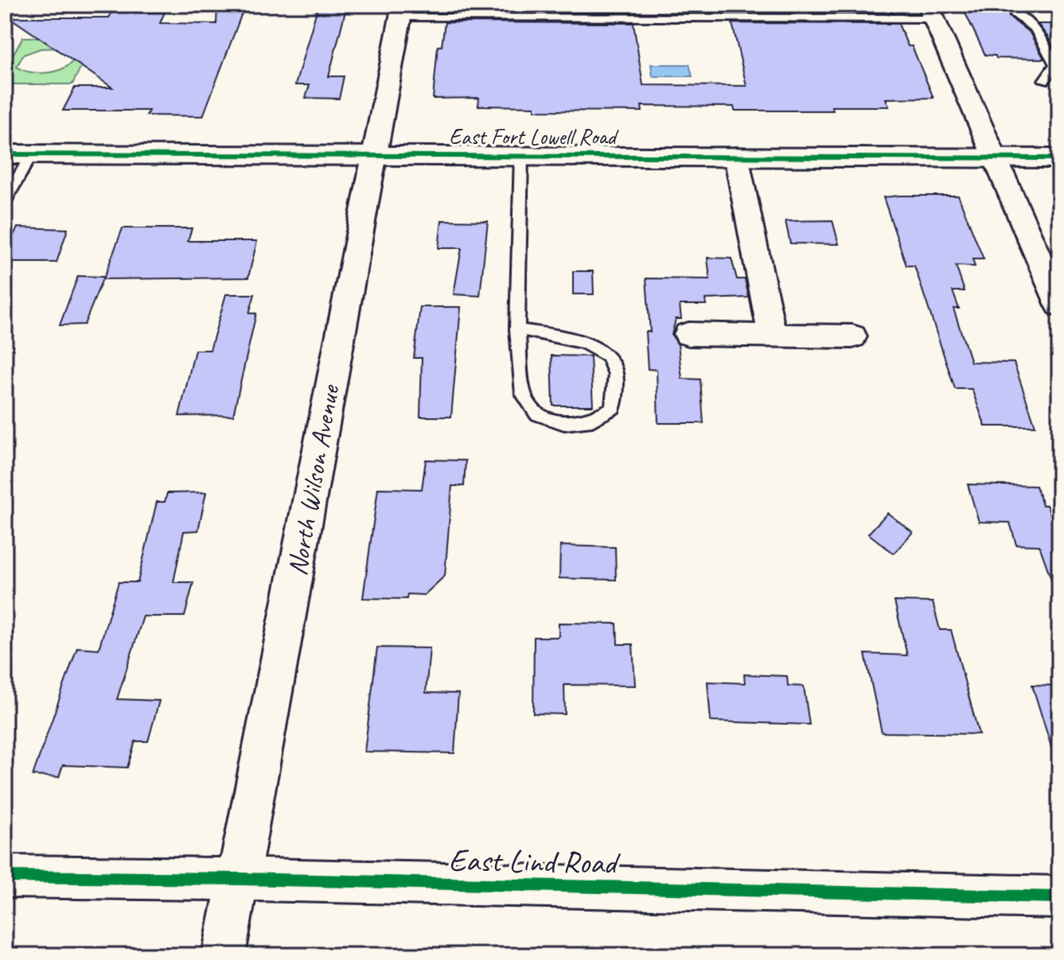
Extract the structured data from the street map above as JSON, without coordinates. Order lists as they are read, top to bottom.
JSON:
{
  "streets": {
    "main road": ["East Fort Lowell Road"],
    "street": ["North Wilson Avenue", "East Lind Road"]
  },
  "crossings": [
    ["East Fort Lowell Road", "North Wilson Avenue"],
    ["North Wilson Avenue", "East Lind Road"]
  ]
}
